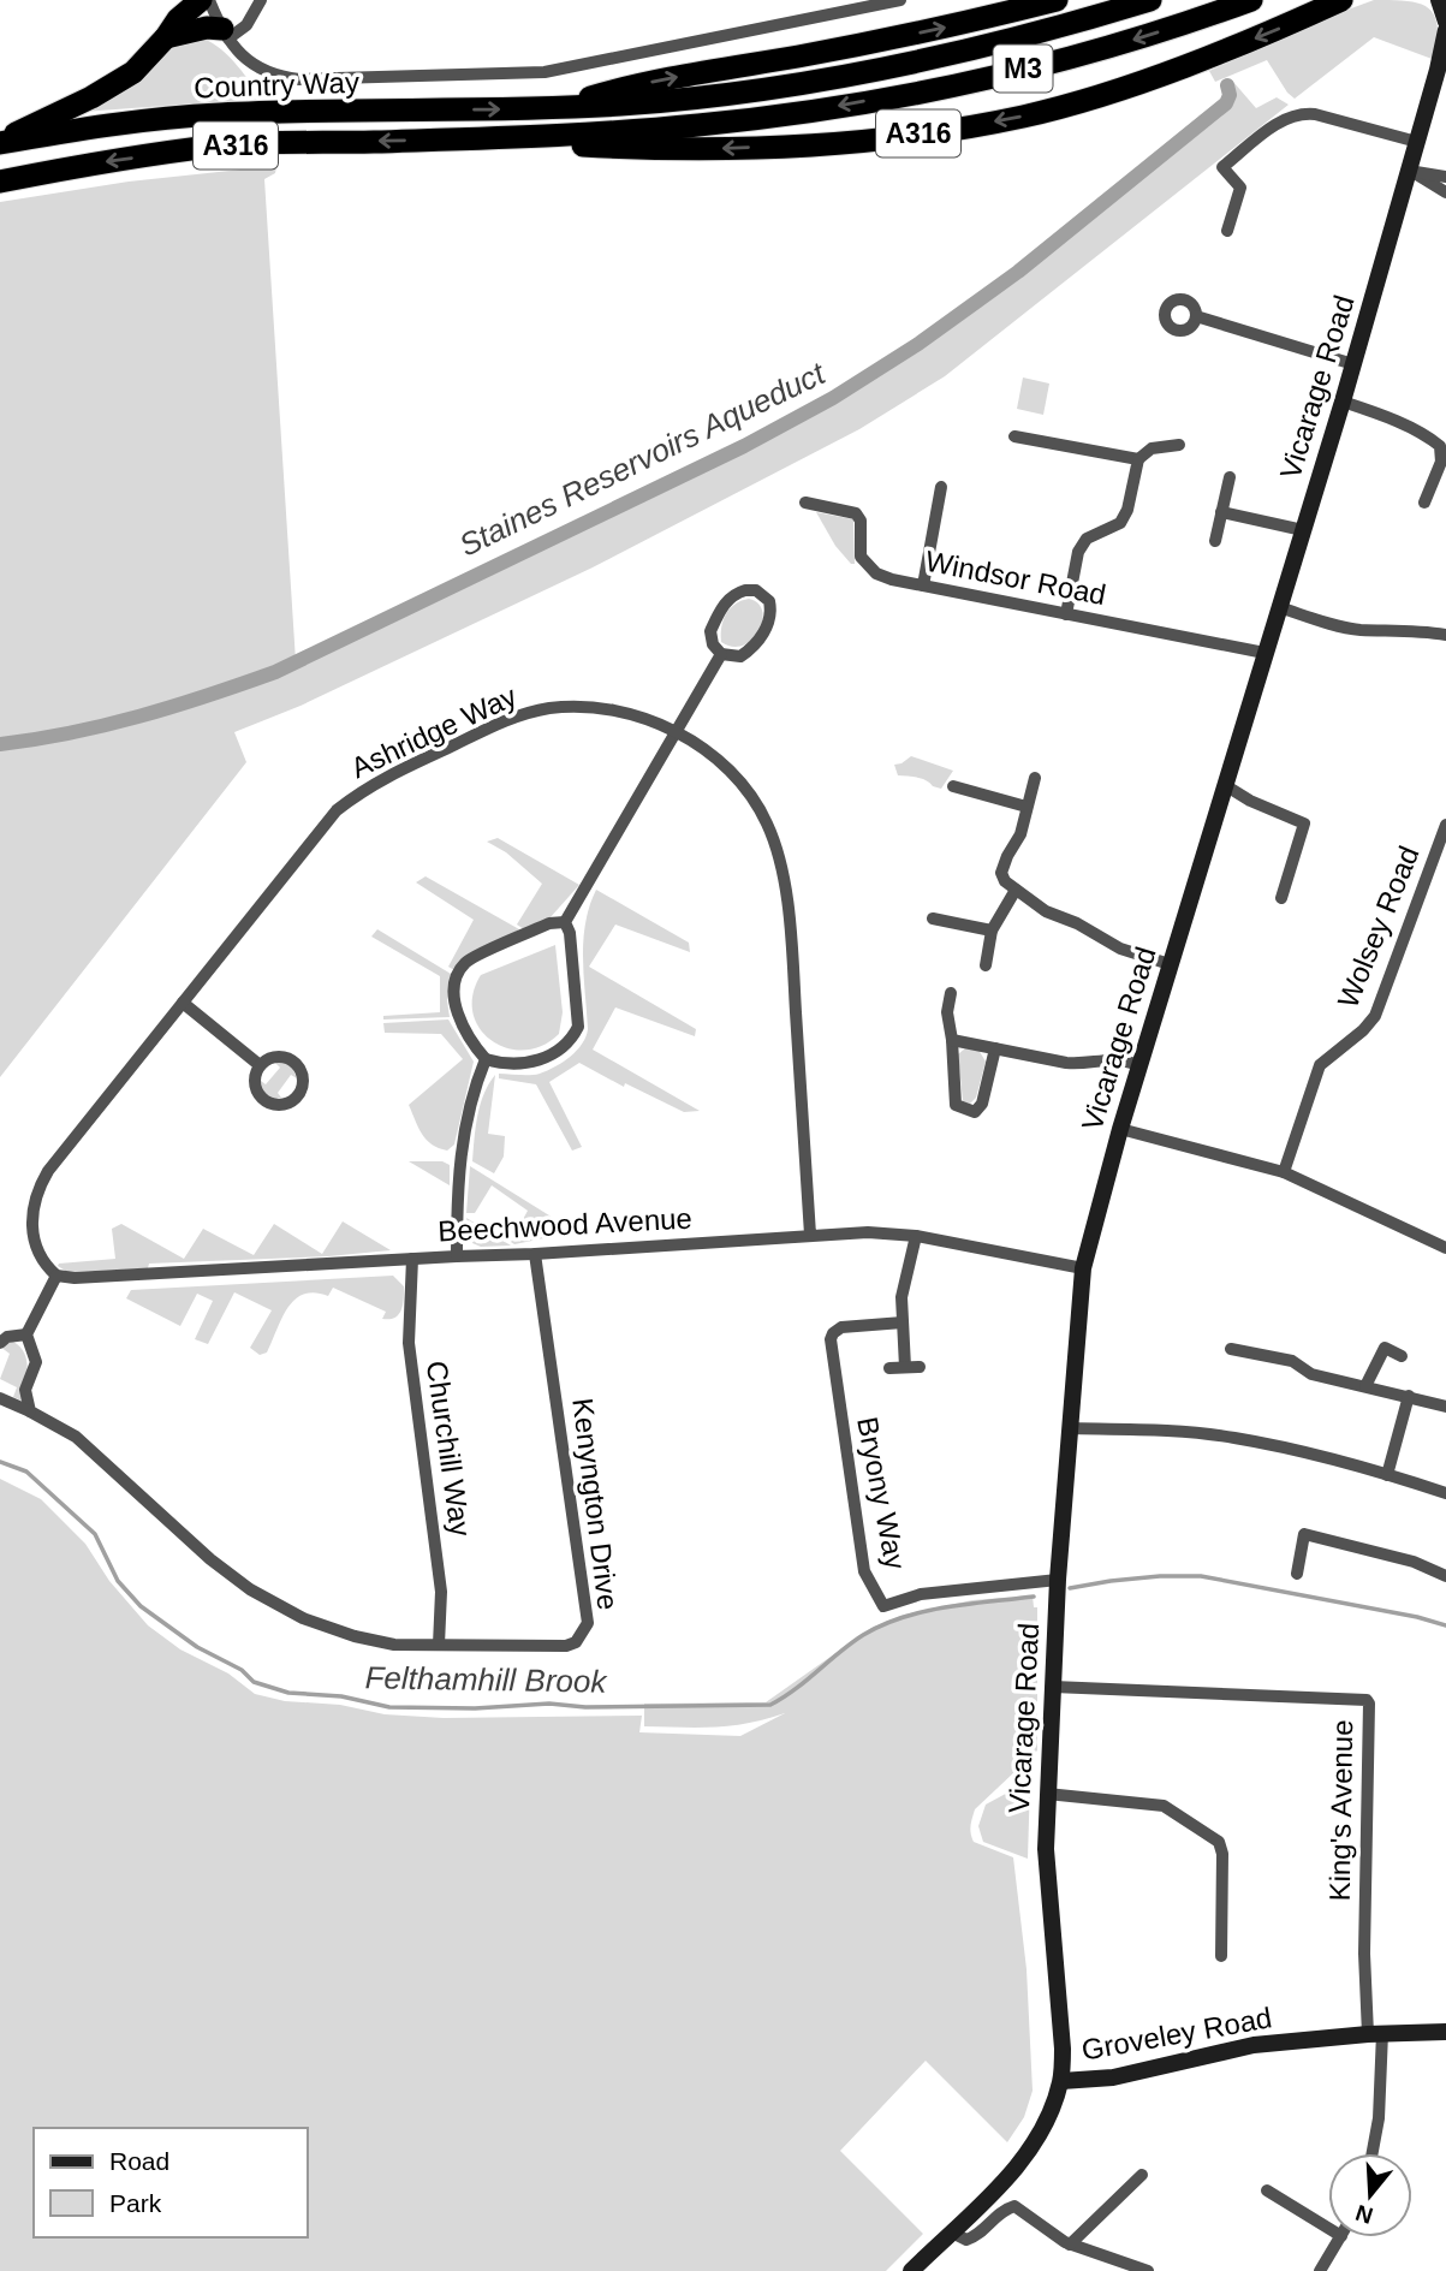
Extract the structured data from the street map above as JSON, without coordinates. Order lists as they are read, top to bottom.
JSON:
{
  "streets": {
    "highway": ["M3", "Country Way", "A316"],
    "street": [
      "Vicarage Road",
      "Windsor Road",
      "Ashridge Way",
      "Wolsey Road",
      "Beechwood Avenue",
      "Churchill Way",
      "Bryony Way",
      "Kenyngton Drive",
      "King's Avenue",
      "Groveley Road"
    ]
  },
  "crossings": [
    ["M3", "A316"],
    ["Country Way", "A316"],
    ["Vicarage Road", "Windsor Road"],
    ["Vicarage Road", "Beechwood Avenue"],
    ["Vicarage Road", "Bryony Way"],
    ["Vicarage Road", "King's Avenue"],
    ["Vicarage Road", "Groveley Road"],
    ["Ashridge Way", "Beechwood Avenue"],
    ["Beechwood Avenue", "Churchill Way"],
    ["Beechwood Avenue", "Kenyngton Drive"],
    ["Churchill Way", "Kenyngton Drive"],
    ["King's Avenue", "Groveley Road"]
  ],
  "water": ["Staines Reservoirs Aqueduct", "Felthamhill Brook"],
  "legend": ["Road", "Park"],
  "north": "bottom"
}
